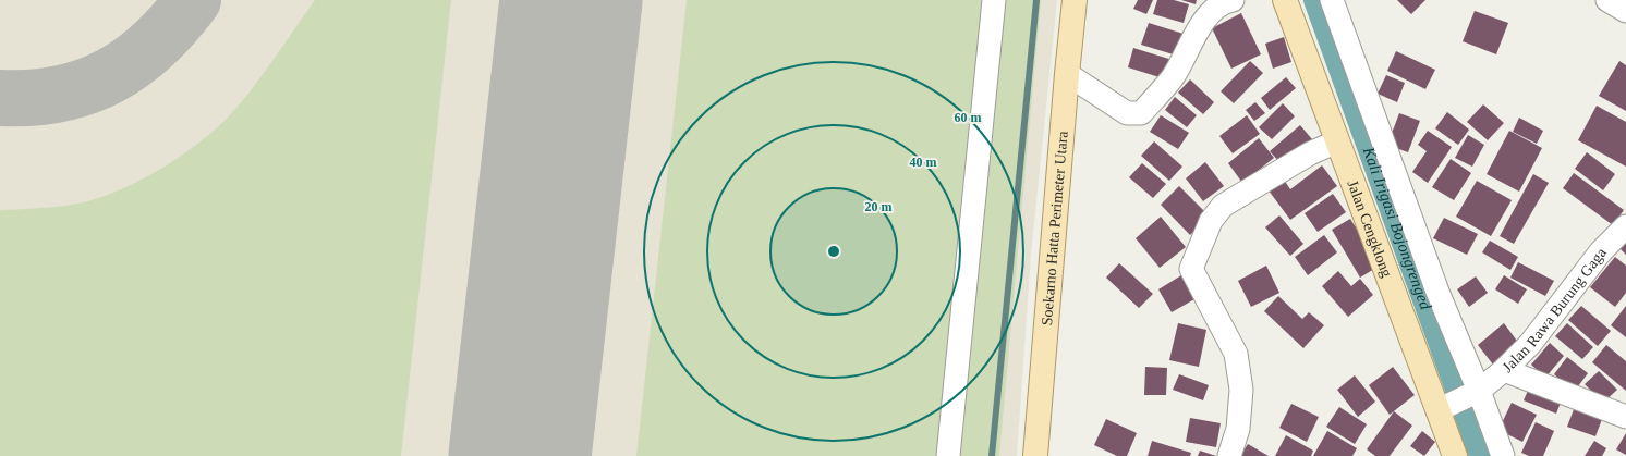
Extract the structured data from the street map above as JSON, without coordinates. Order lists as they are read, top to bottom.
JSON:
{
  "streets": {
    "main road": ["Soekarno Hatta Perimeter Utara", "Jalan Cengklong"],
    "street": ["Jalan Rawa Burung Gaga"]
  },
  "crossings": [
    ["Jalan Cengklong", "Jalan Rawa Burung Gaga"]
  ],
  "water": ["Kali Irigasi Bojongrenged"],
  "rings": ["60 m", "40 m", "20 m"]
}
